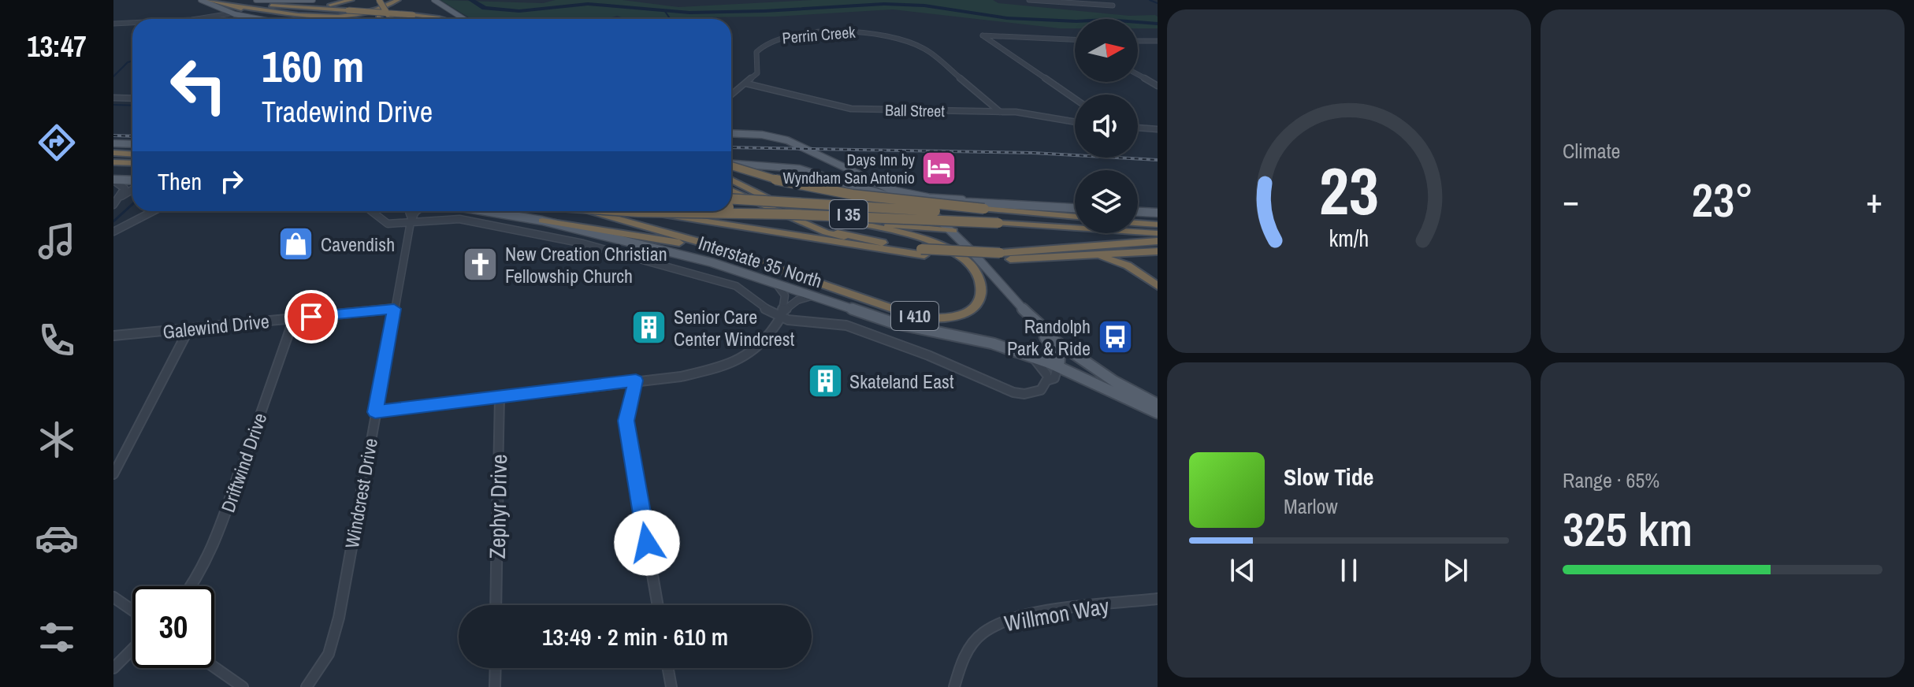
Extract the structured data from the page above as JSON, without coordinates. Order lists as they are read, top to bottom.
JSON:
{
  "streets": {
    "highway": ["I 35", "I 410"],
    "main road": ["Interstate 35 North"],
    "street": [
      "Perrin Creek",
      "Ball Street",
      "Galewind Drive",
      "Driftwind Drive",
      "Windcrest Drive",
      "Zephyr Drive",
      "Willmon Way"
    ]
  },
  "crossings": [
    ["Perrin Creek", "Ball Street"],
    ["Galewind Drive", "Driftwind Drive"],
    ["Galewind Drive", "Windcrest Drive"]
  ],
  "places": {
    "hotel": ["Days Inn by Wyndham San Antonio"],
    "shop": ["Cavendish"],
    "church": ["New Creation Christian Fellowship Church"],
    "building": ["Senior Care Center Windcrest", "Skateland East"],
    "bus stop": ["Randolph Park & Ride"]
  },
  "north": "right",
  "page": {
    "tabs": "13:47",
    "tile": [
      "Climate",
      ["Range · 65%", "325 km"]
    ],
    "turn": ["160 m", "Tradewind Drive"],
    "then": "Then",
    "heat": ["−", "23°", "+"],
    "song": ["Slow Tide", "Marlow"],
    "limit": "30",
    "trip": "13:49 · 2 min · 610 m",
    "gauge": ["23", "km/h"]
  }
}
